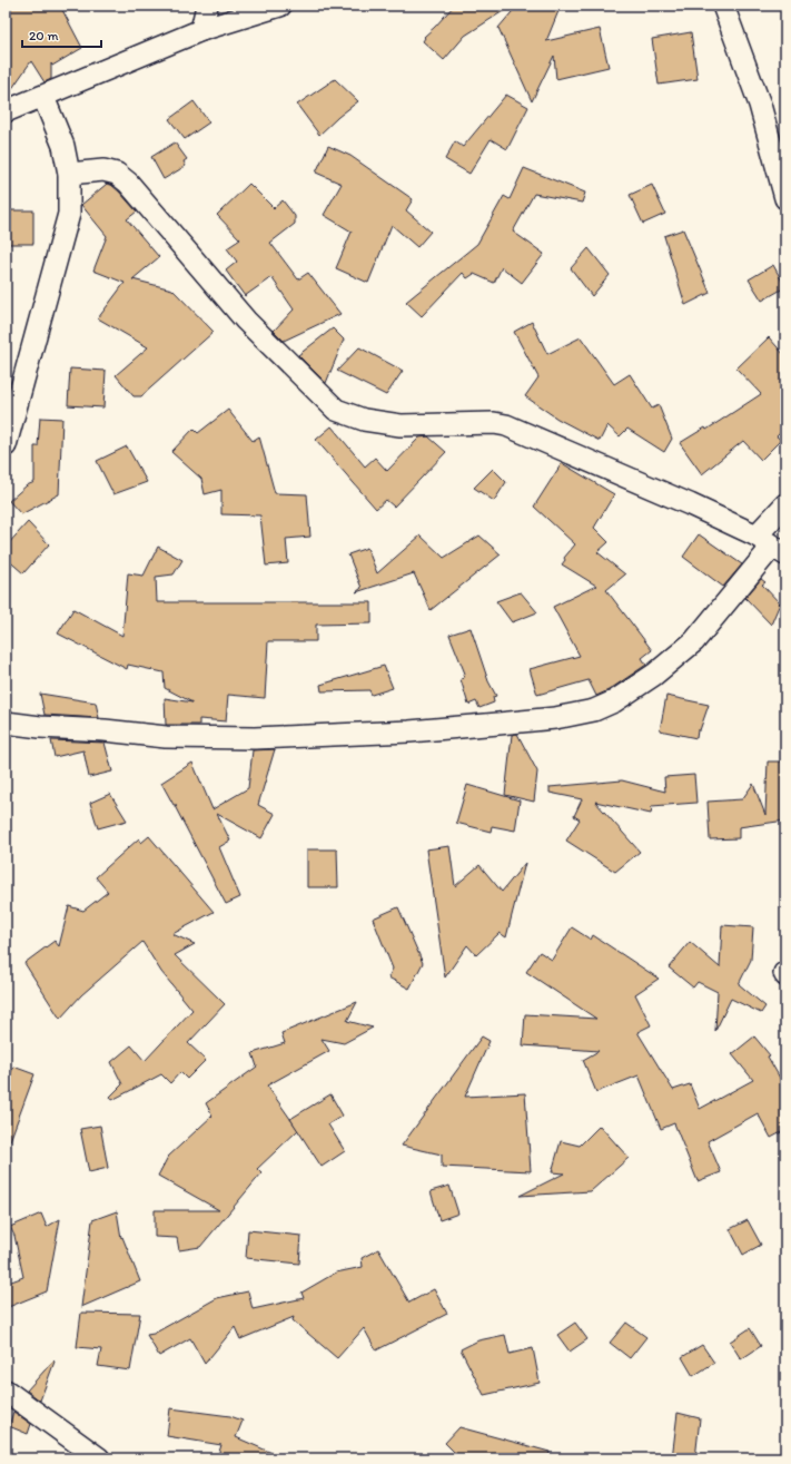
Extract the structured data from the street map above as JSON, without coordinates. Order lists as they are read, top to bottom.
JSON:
{
  "scale_bar": "20 m"
}
